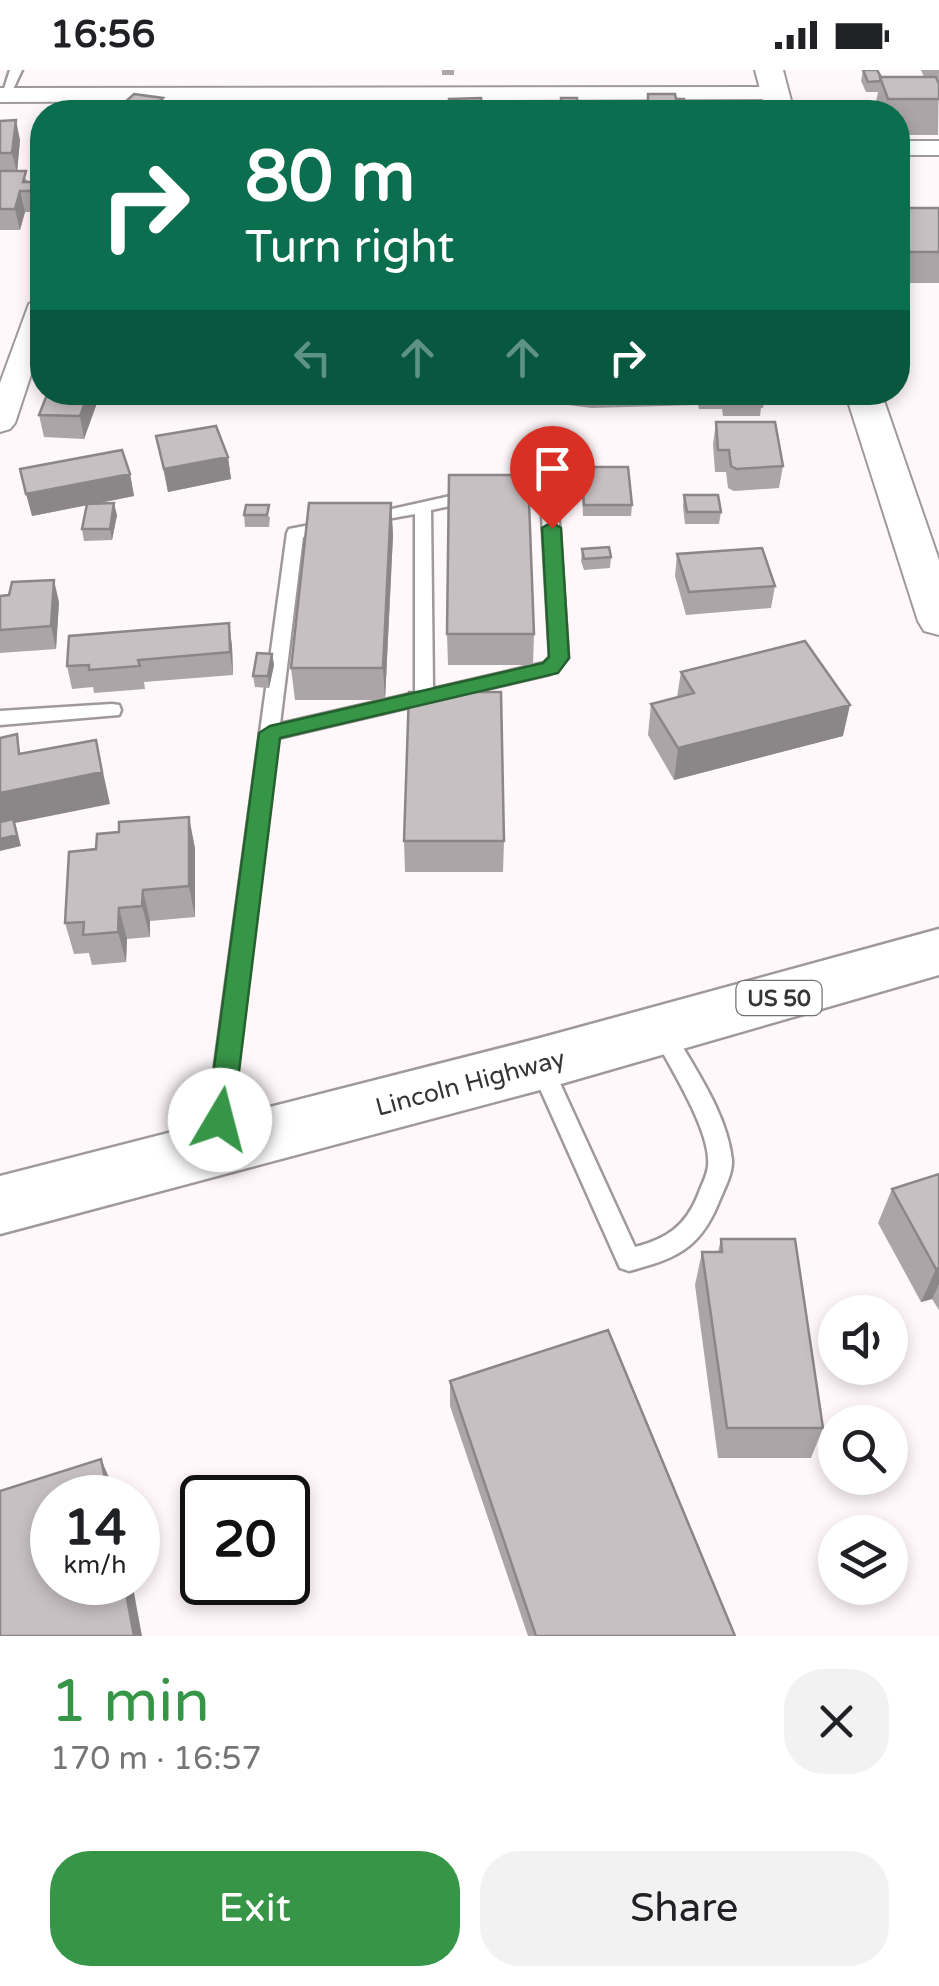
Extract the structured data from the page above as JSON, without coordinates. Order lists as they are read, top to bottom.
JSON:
{
  "streets": {
    "highway": ["US 50", "Lincoln Highway"]
  },
  "page": {
    "status": "16:56",
    "turn": ["80 m", "Turn right"],
    "speed": "14 km/h",
    "limit": "20",
    "heading": ["1 min", "170 m · 16:57"],
    "buttons": ["Exit", "Share"]
  }
}
